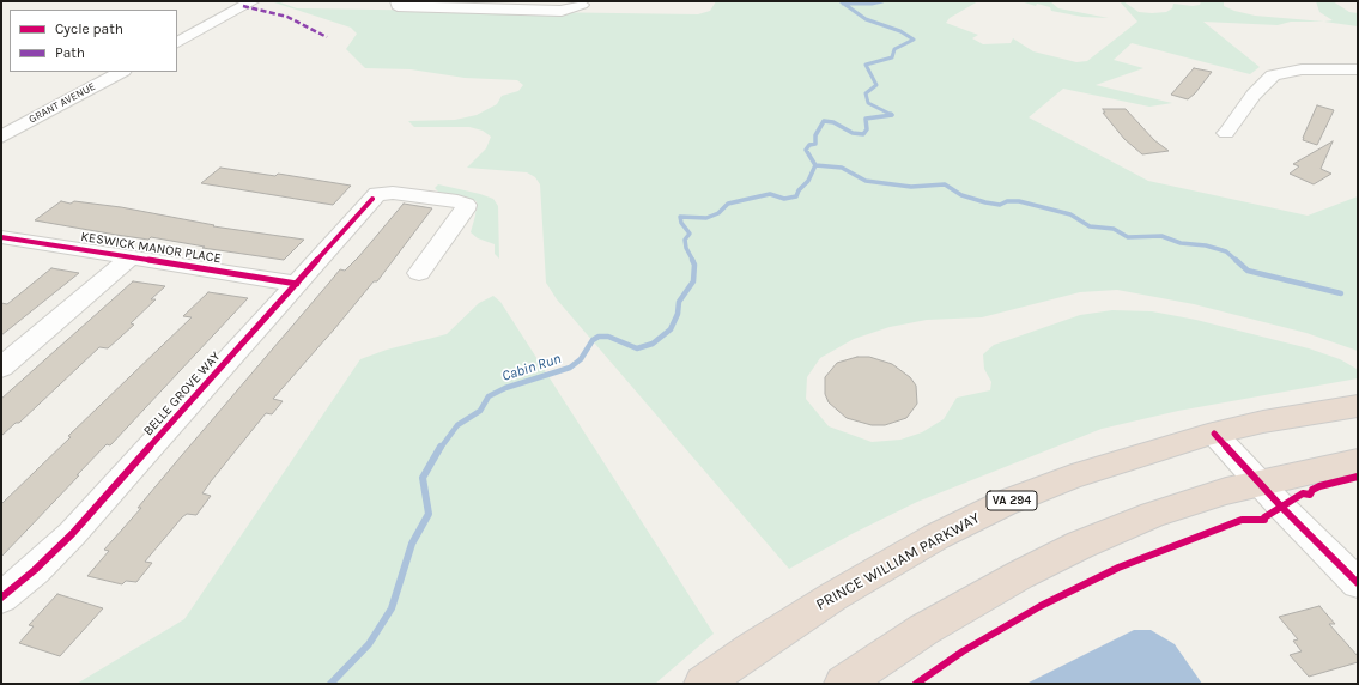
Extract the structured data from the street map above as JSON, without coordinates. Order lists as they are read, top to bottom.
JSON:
{
  "streets": {
    "highway": ["VA 294", "PRINCE WILLIAM PARKWAY"],
    "street": ["GRANT AVENUE", "KESWICK MANOR PLACE", "BELLE GROVE WAY"]
  },
  "crossings": [
    ["KESWICK MANOR PLACE", "BELLE GROVE WAY"]
  ],
  "water": ["Cabin Run"],
  "legend": ["Cycle path", "Path"]
}
